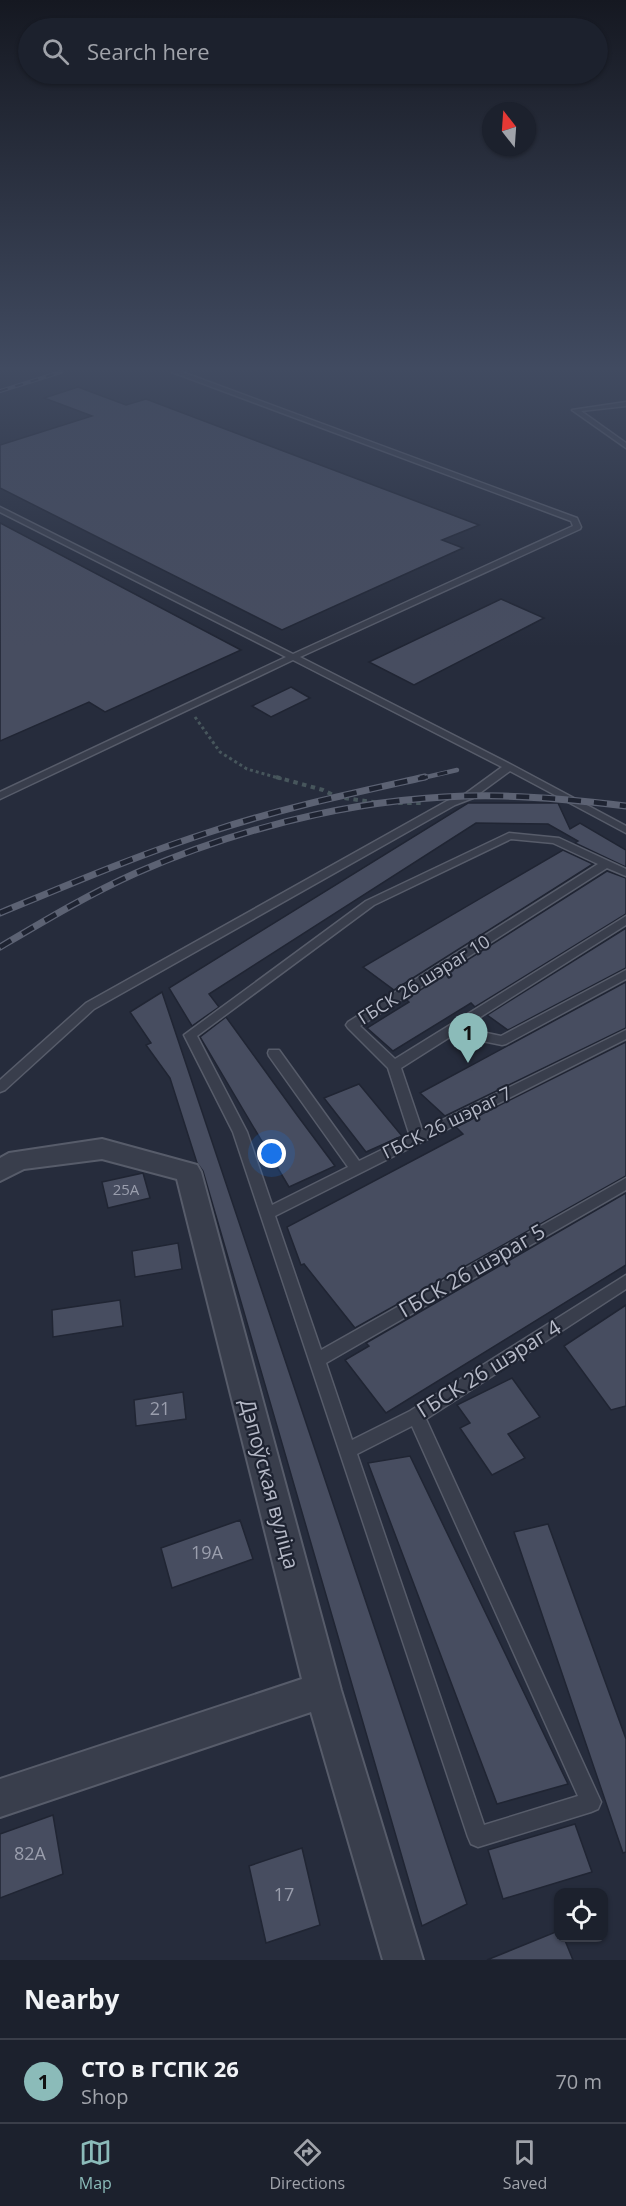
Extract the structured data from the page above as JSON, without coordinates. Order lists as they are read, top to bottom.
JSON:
{
  "streets": {
    "street": ["Дэпоўская вуліца"],
    "lane": [
      "ГБСК 26 шэраг 10",
      "ГБСК 26 шэраг 7",
      "ГБСК 26 шэраг 5",
      "ГБСК 26 шэраг 4"
    ]
  },
  "crossings": [
    ["ГБСК 26 шэраг 10", "ГБСК 26 шэраг 7"]
  ],
  "house_numbers": [
    "25А",
    "21",
    "19А",
    "82А",
    "17"
  ],
  "north": "top",
  "page": {
    "search": "Search here",
    "pins": "1",
    "heading": "Nearby",
    "list": [
      {
        "mark": "1",
        "name": "СТО в ГСПК 26",
        "note": "Shop",
        "value": "70 m"
      }
    ],
    "nav": ["Map", "Directions", "Saved"]
  }
}
